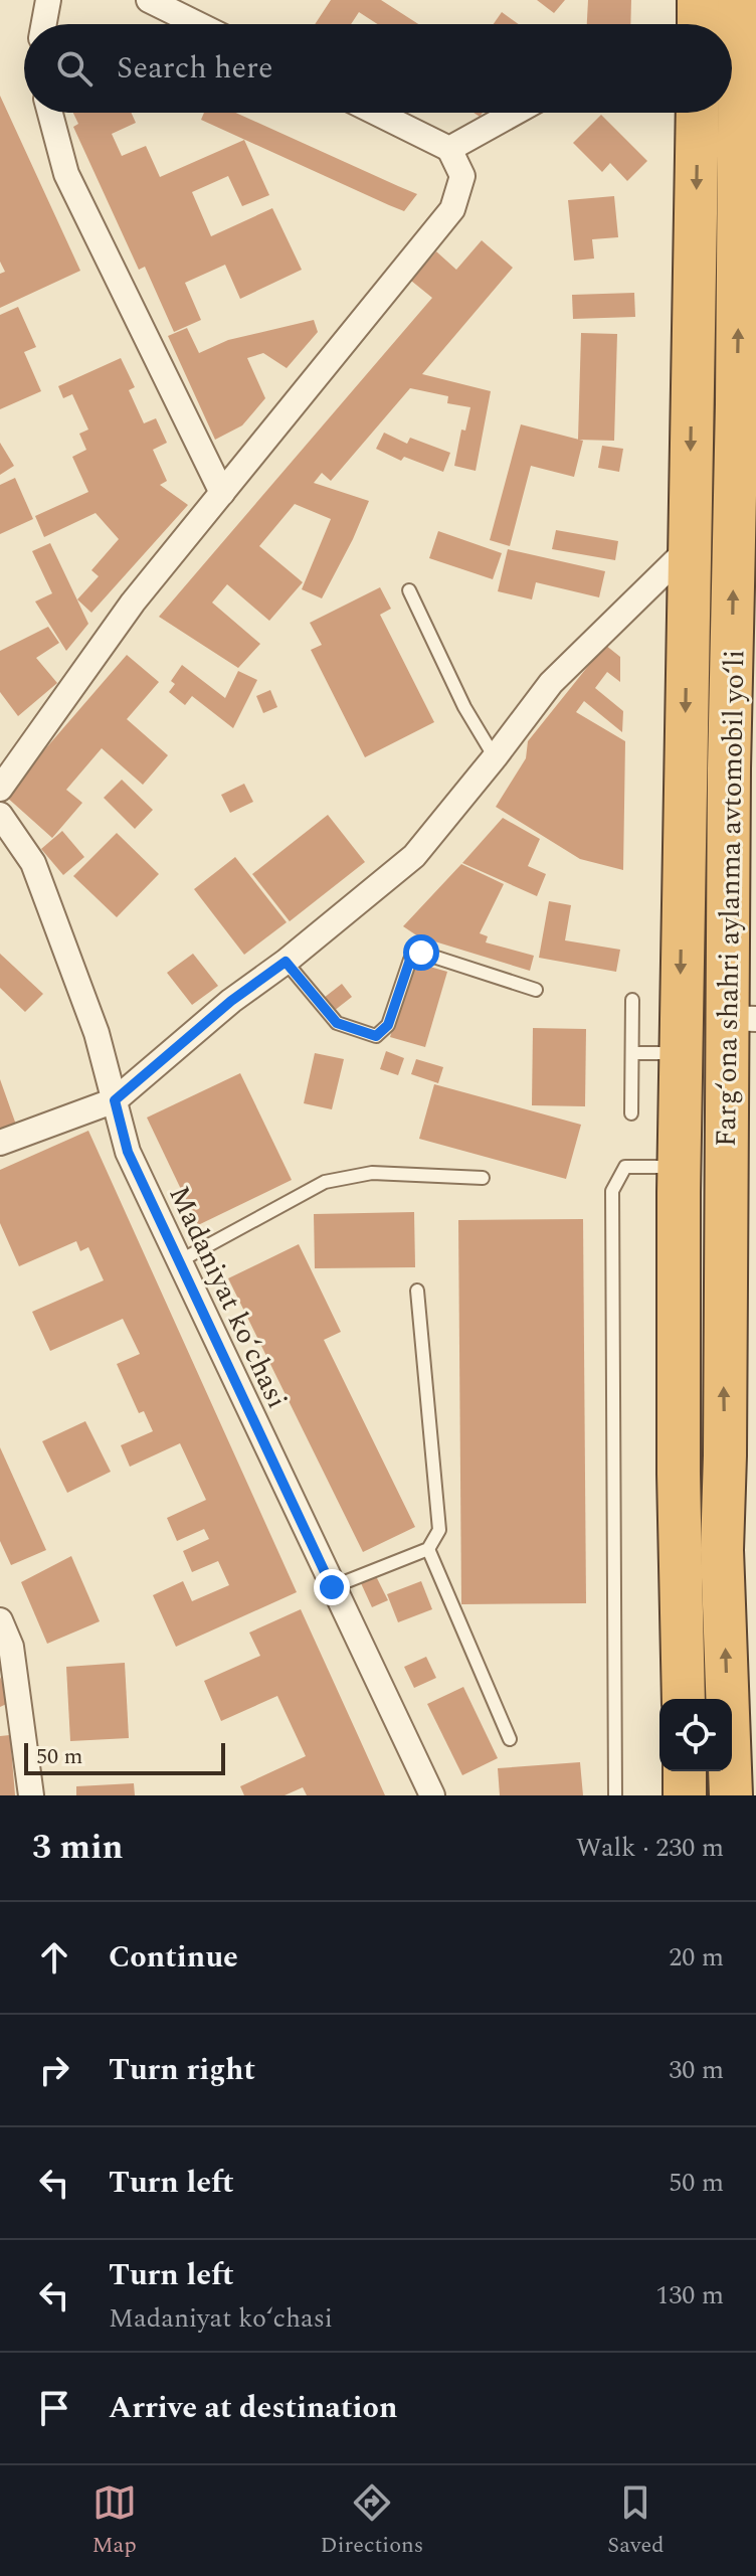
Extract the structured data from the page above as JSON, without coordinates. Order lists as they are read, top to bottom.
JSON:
{
  "streets": {
    "highway": ["Fargʻona shahri aylanma avtomobil yoʻli"],
    "street": ["Madaniyat koʻchasi"]
  },
  "scale_bar": "50 m",
  "page": {
    "search": "Search here",
    "scale": "50 m",
    "heading": ["3 min", "Walk · 230 m"],
    "list": [
      ["Continue", "20 m"],
      ["Turn right", "30 m"],
      ["Turn left", "50 m"],
      ["Turn left", "Madaniyat koʻchasi", "130 m"],
      "Arrive at destination"
    ],
    "nav": ["Map", "Directions", "Saved"]
  }
}
